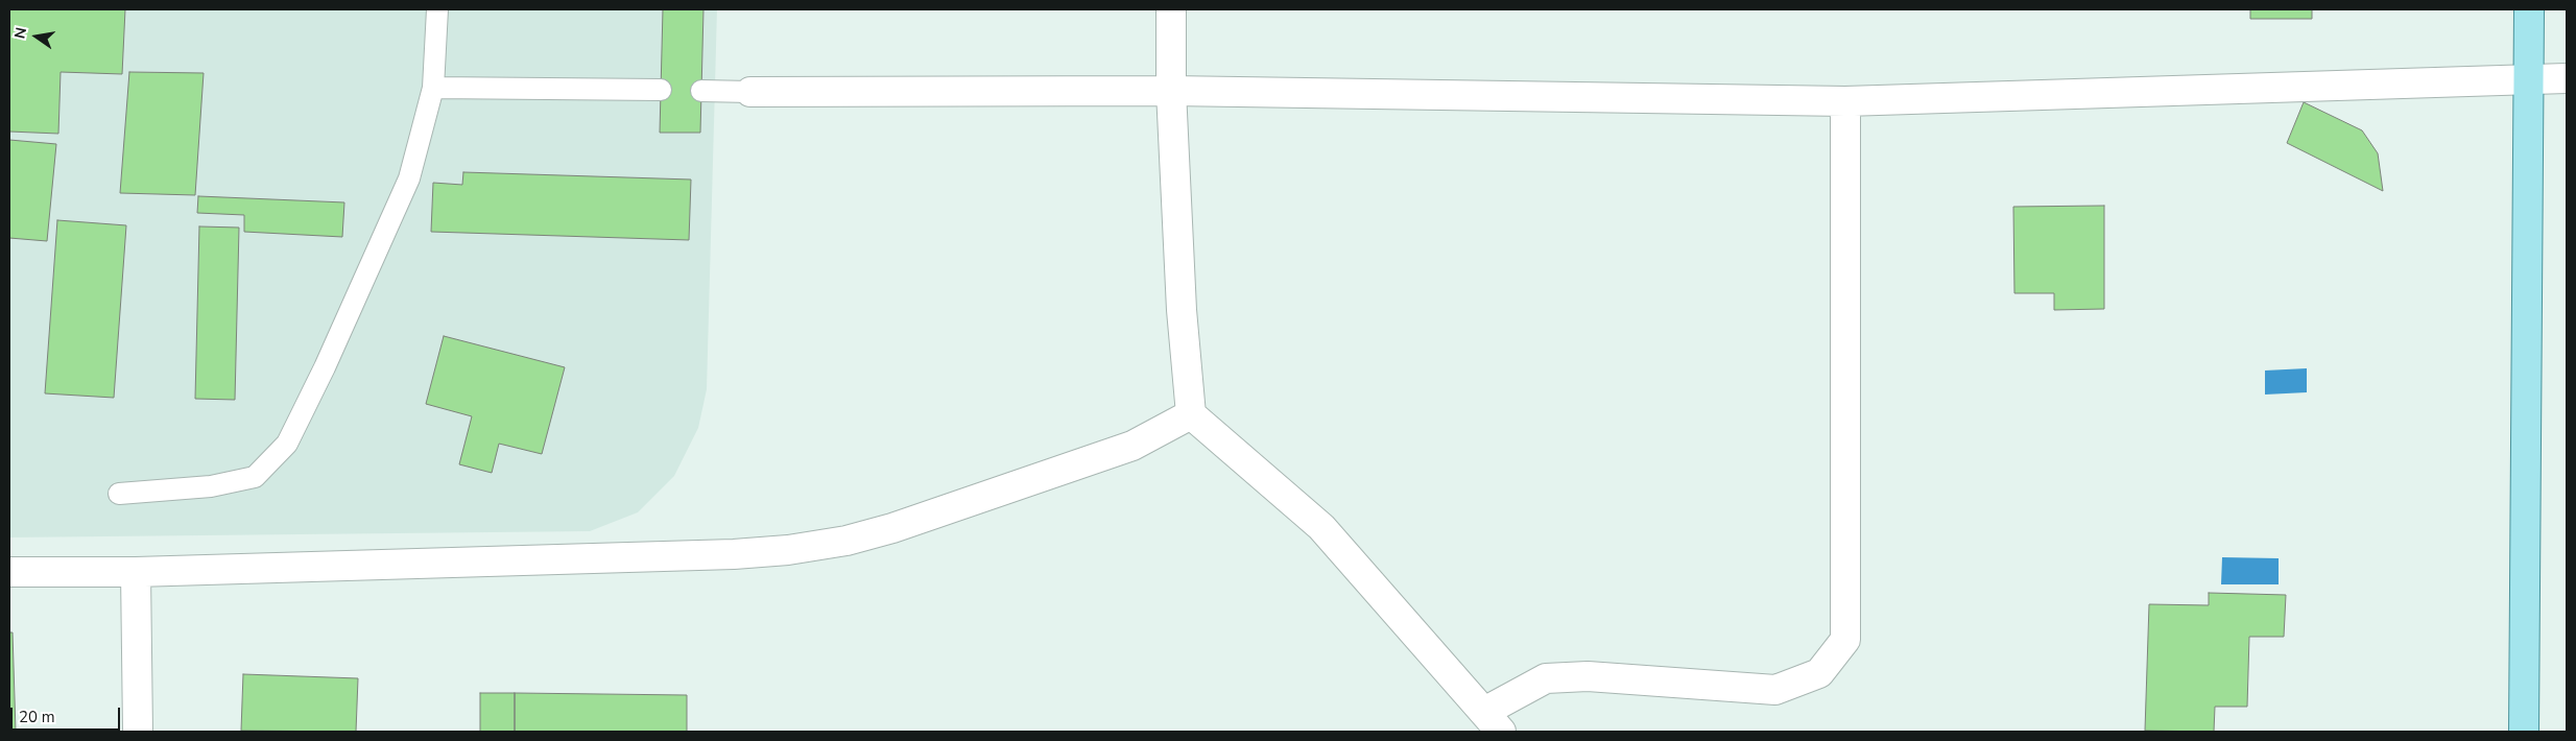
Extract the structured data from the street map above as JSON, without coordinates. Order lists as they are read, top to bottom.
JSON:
{
  "scale_bar": "20 m",
  "north": "left"
}
